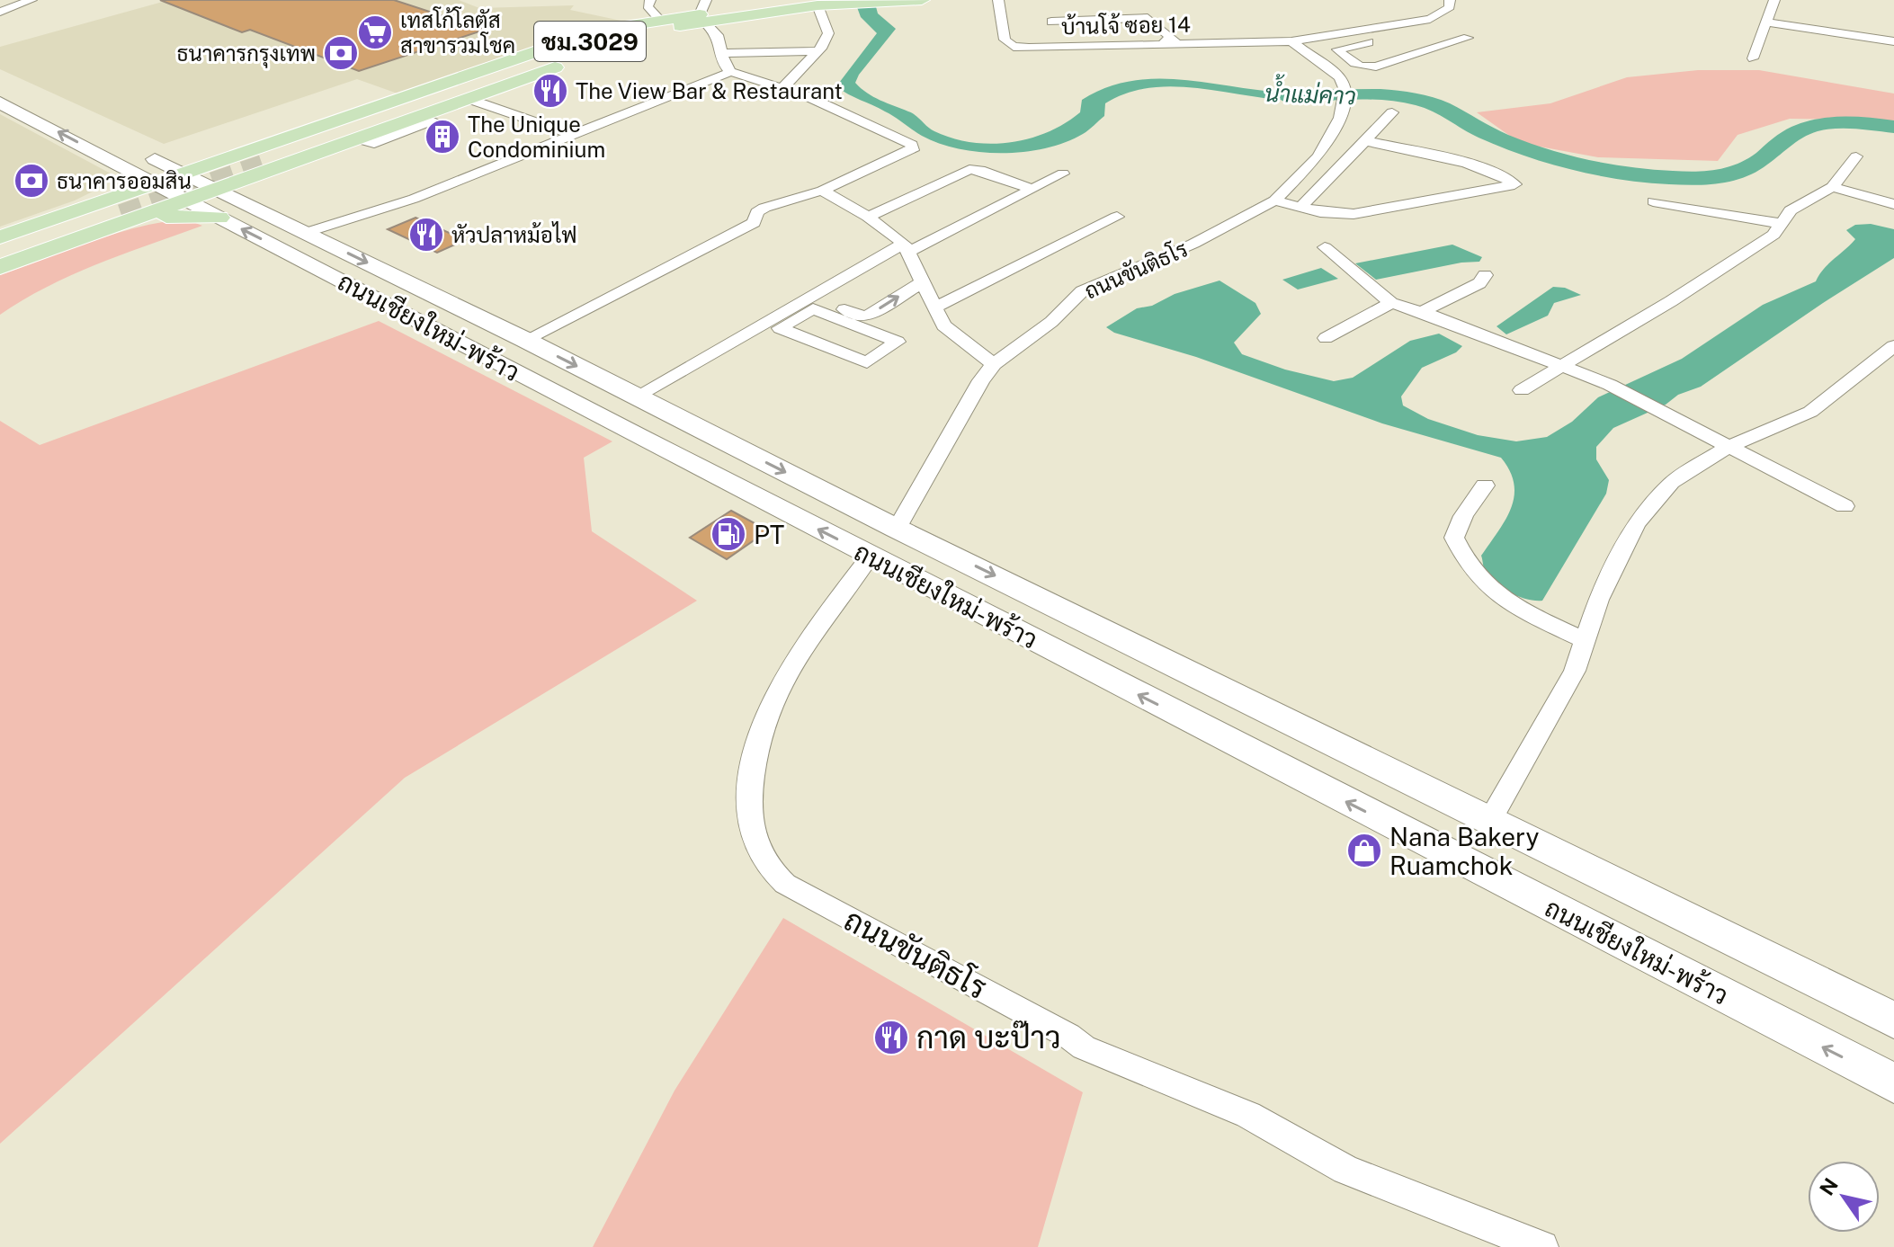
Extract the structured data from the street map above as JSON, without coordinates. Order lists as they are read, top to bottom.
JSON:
{
  "streets": {
    "main road": ["ชม.3029", "ถนนเชียงใหม่-พร้าว"],
    "street": ["บ้านโจ้ ซอย 14", "ถนนขันติธโร"]
  },
  "crossings": [
    ["บ้านโจ้ ซอย 14", "ถนนขันติธโร"],
    ["ถนนขันติธโร", "ถนนเชียงใหม่-พร้าว"]
  ],
  "water": ["น้ำแม่คาว"],
  "places": {
    "supermarket": ["เทสโก้โลตัส สาขารวมโชค"],
    "bank": ["ธนาคารกรุงเทพ", "ธนาคารออมสิน"],
    "restaurant": ["The View Bar & Restaurant", "หัวปลาหม้อไฟ", "กาด บะป๊าว"],
    "building": ["The Unique Condominium"],
    "fuel station": ["PT"],
    "shop": ["Nana Bakery Ruamchok"]
  },
  "north": "top left"
}
